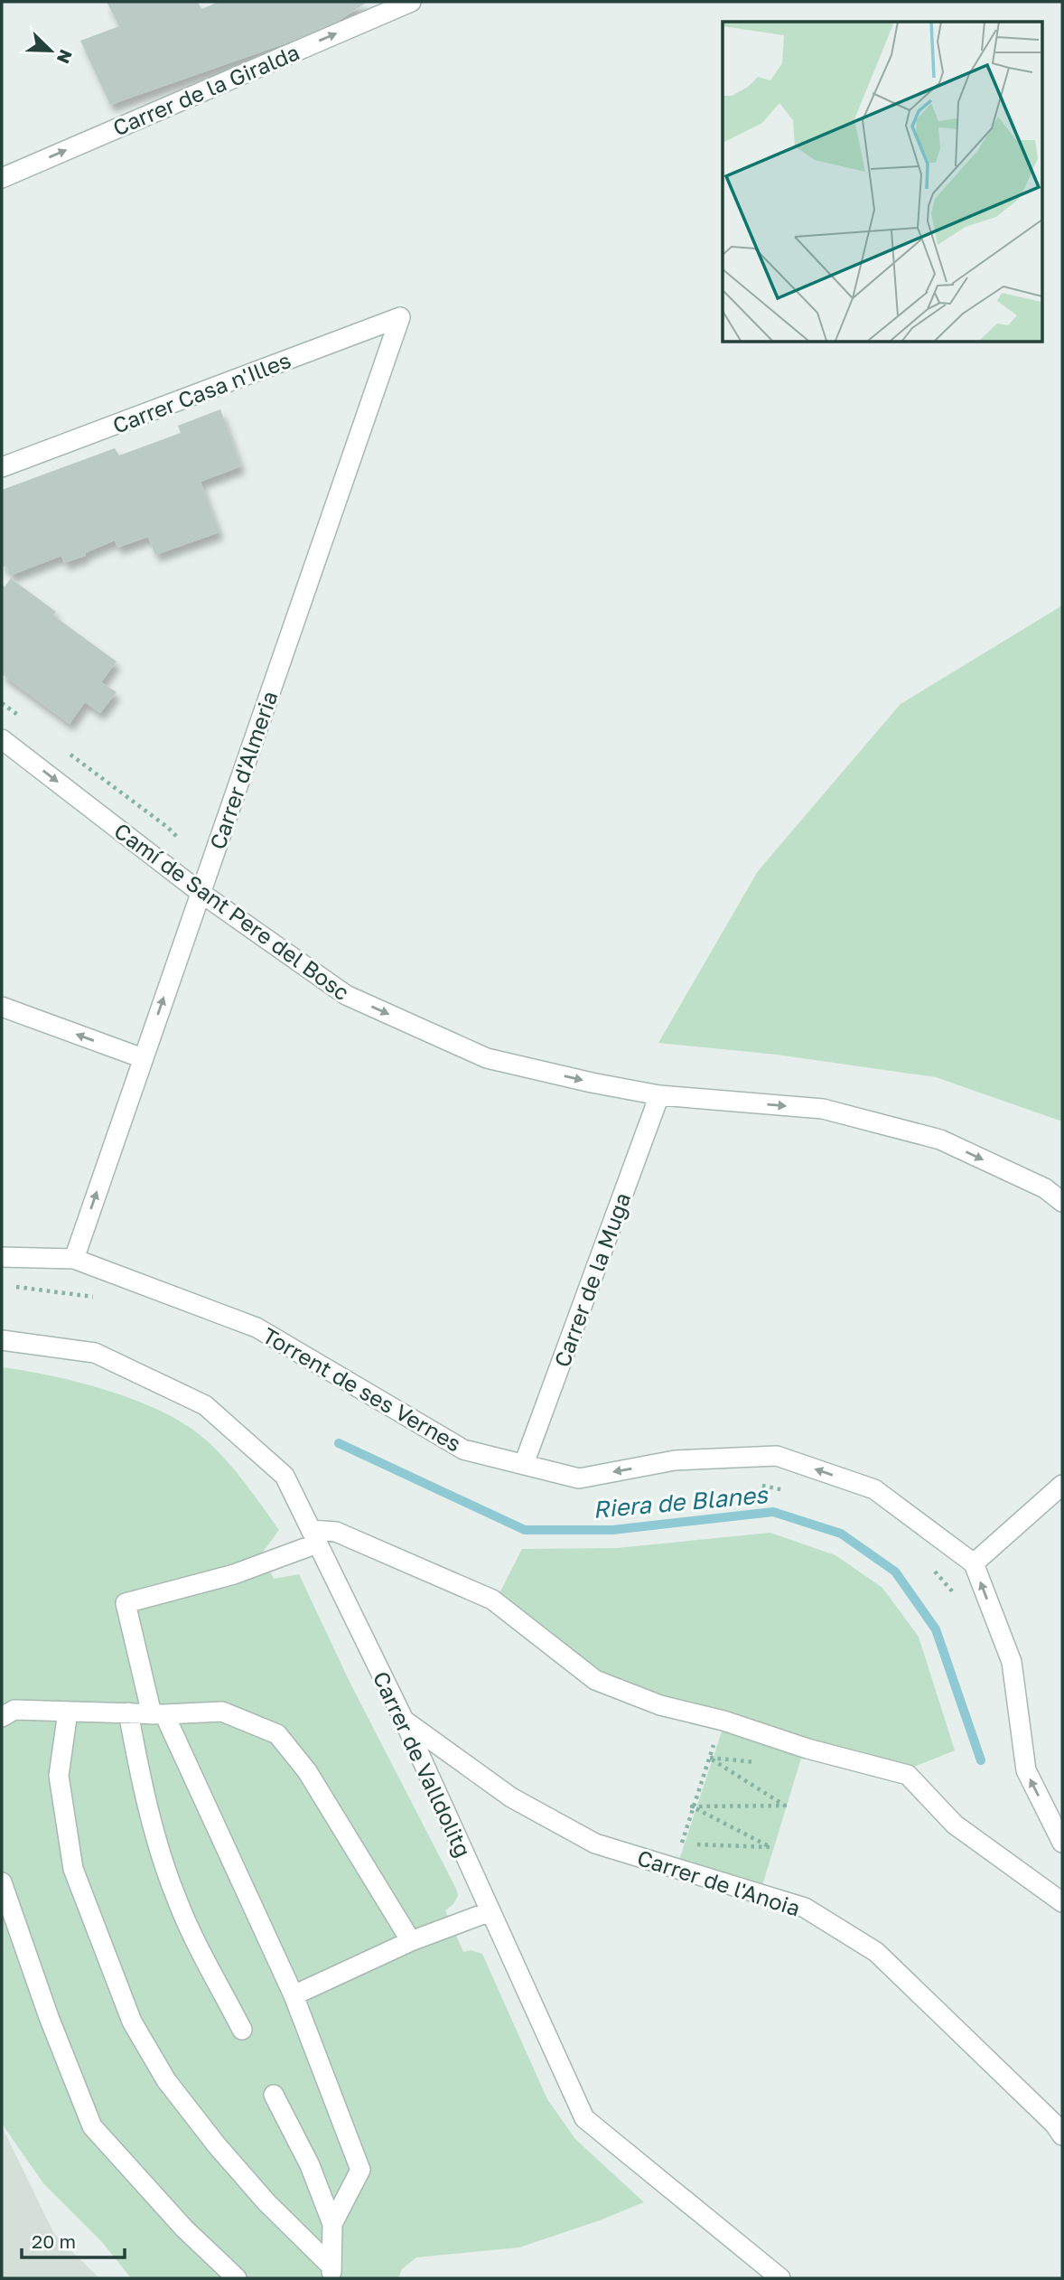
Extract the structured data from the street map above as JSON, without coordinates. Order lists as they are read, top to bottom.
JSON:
{
  "streets": {
    "street": [
      "Carrer de la Giralda",
      "Carrer Casa n'Illes",
      "Carrer d'Almeria",
      "Camí de Sant Pere del Bosc",
      "Carrer de la Muga",
      "Torrent de ses Vernes",
      "Carrer de Valldolitg",
      "Carrer de l'Anoia"
    ]
  },
  "crossings": [
    ["Carrer Casa n'Illes", "Carrer d'Almeria"],
    ["Carrer d'Almeria", "Camí de Sant Pere del Bosc"],
    ["Carrer d'Almeria", "Torrent de ses Vernes"],
    ["Camí de Sant Pere del Bosc", "Carrer de la Muga"],
    ["Carrer de la Muga", "Torrent de ses Vernes"],
    ["Carrer de Valldolitg", "Carrer de l'Anoia"]
  ],
  "one_way": [
    "Carrer de la Giralda",
    "Carrer d'Almeria",
    "Camí de Sant Pere del Bosc",
    "Torrent de ses Vernes"
  ],
  "water": ["Riera de Blanes"],
  "scale_bar": "20 m",
  "north": "bottom right"
}
